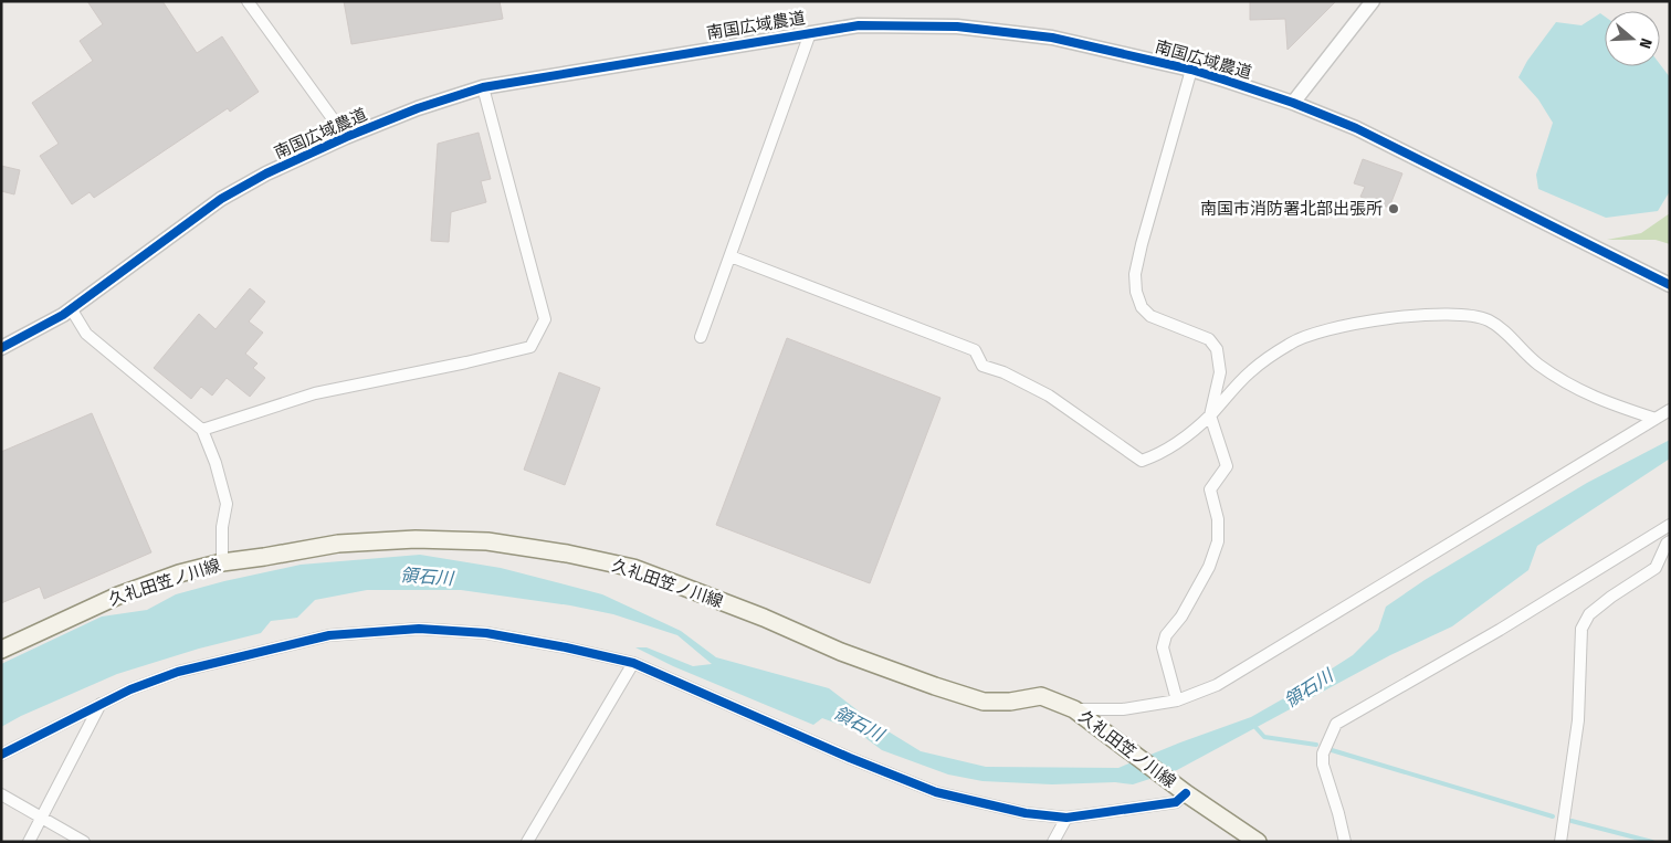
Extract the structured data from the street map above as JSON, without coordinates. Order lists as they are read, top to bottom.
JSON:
{
  "streets": {
    "main road": ["久礼田笠ノ川線"],
    "street": ["南国広域農道"]
  },
  "water": ["領石川"],
  "places": ["南国市消防署北部出張所"],
  "north": "right"
}
